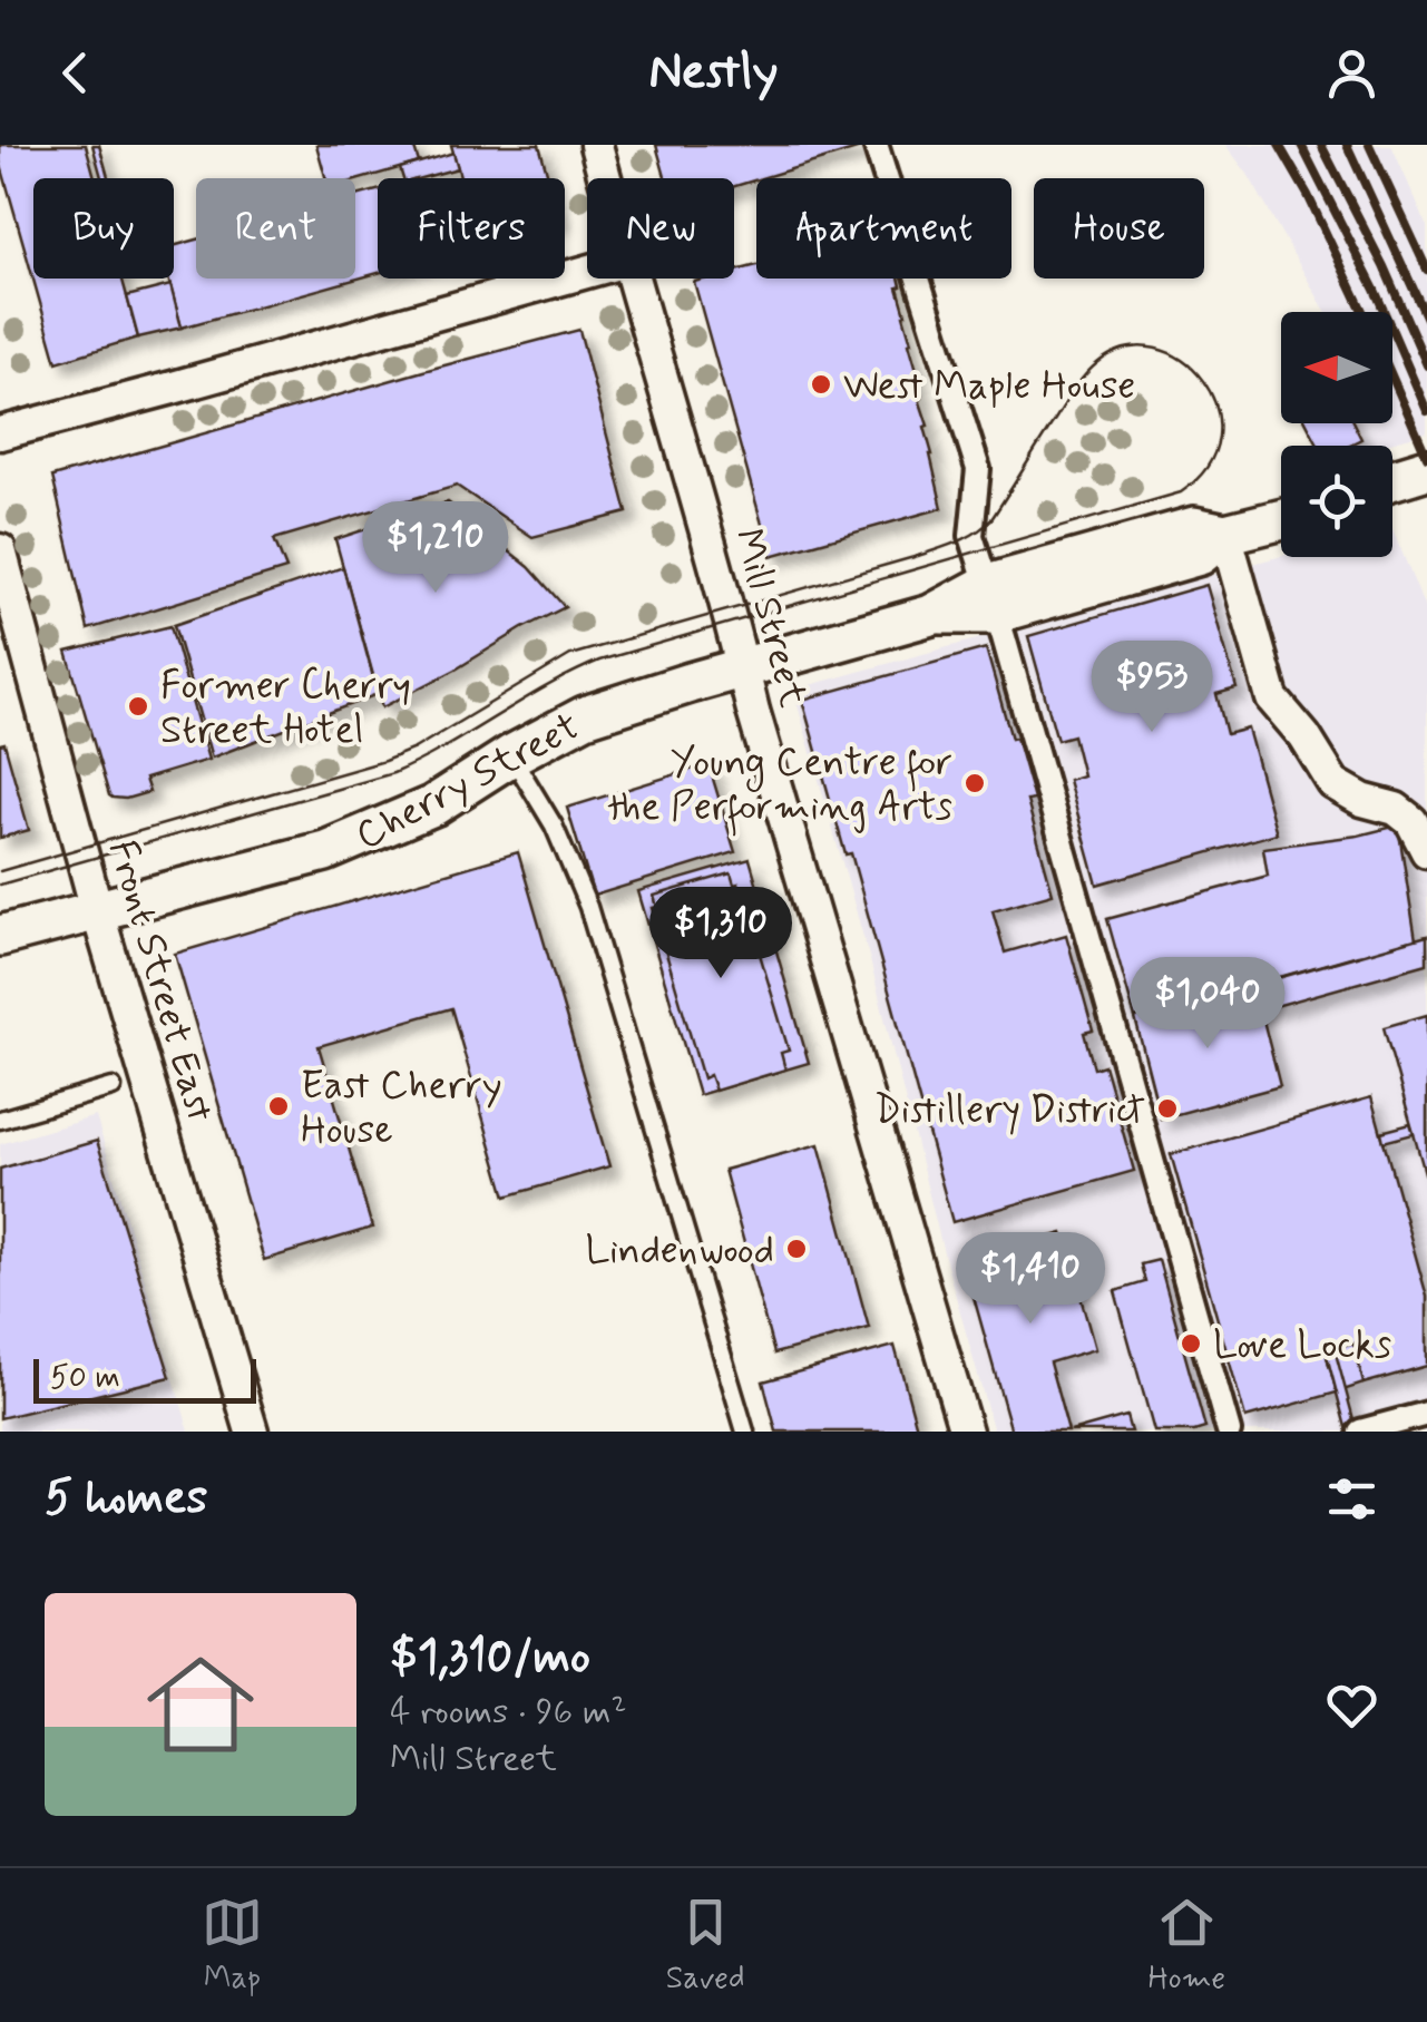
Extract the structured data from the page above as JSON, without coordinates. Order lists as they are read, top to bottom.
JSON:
{
  "streets": {
    "street": ["Mill Street", "Cherry Street", "Front Street East"]
  },
  "crossings": [
    ["Mill Street", "Cherry Street"],
    ["Cherry Street", "Front Street East"]
  ],
  "places": [
    "West Maple House",
    "Former Cherry Street Hotel",
    "Young Centre for the Performing Arts",
    "East Cherry House",
    "Distillery District",
    "Lindenwood",
    "Love Locks"
  ],
  "scale_bar": "50 m",
  "north": "left",
  "page": {
    "header": "Nestly",
    "chip": [
      "Buy",
      "Rent",
      "Filters",
      "New",
      "Apartment",
      "House"
    ],
    "price": [
      "$1,210",
      "$953",
      "$1,310",
      "$1,040",
      "$1,410"
    ],
    "scale": "50 m",
    "heading": "5 homes",
    "list": [
      {
        "name": "$1,310/mo",
        "note": "4 rooms · 96 m² · Mill Street"
      }
    ],
    "tabs": ["Map", "Saved", "Home"]
  }
}
